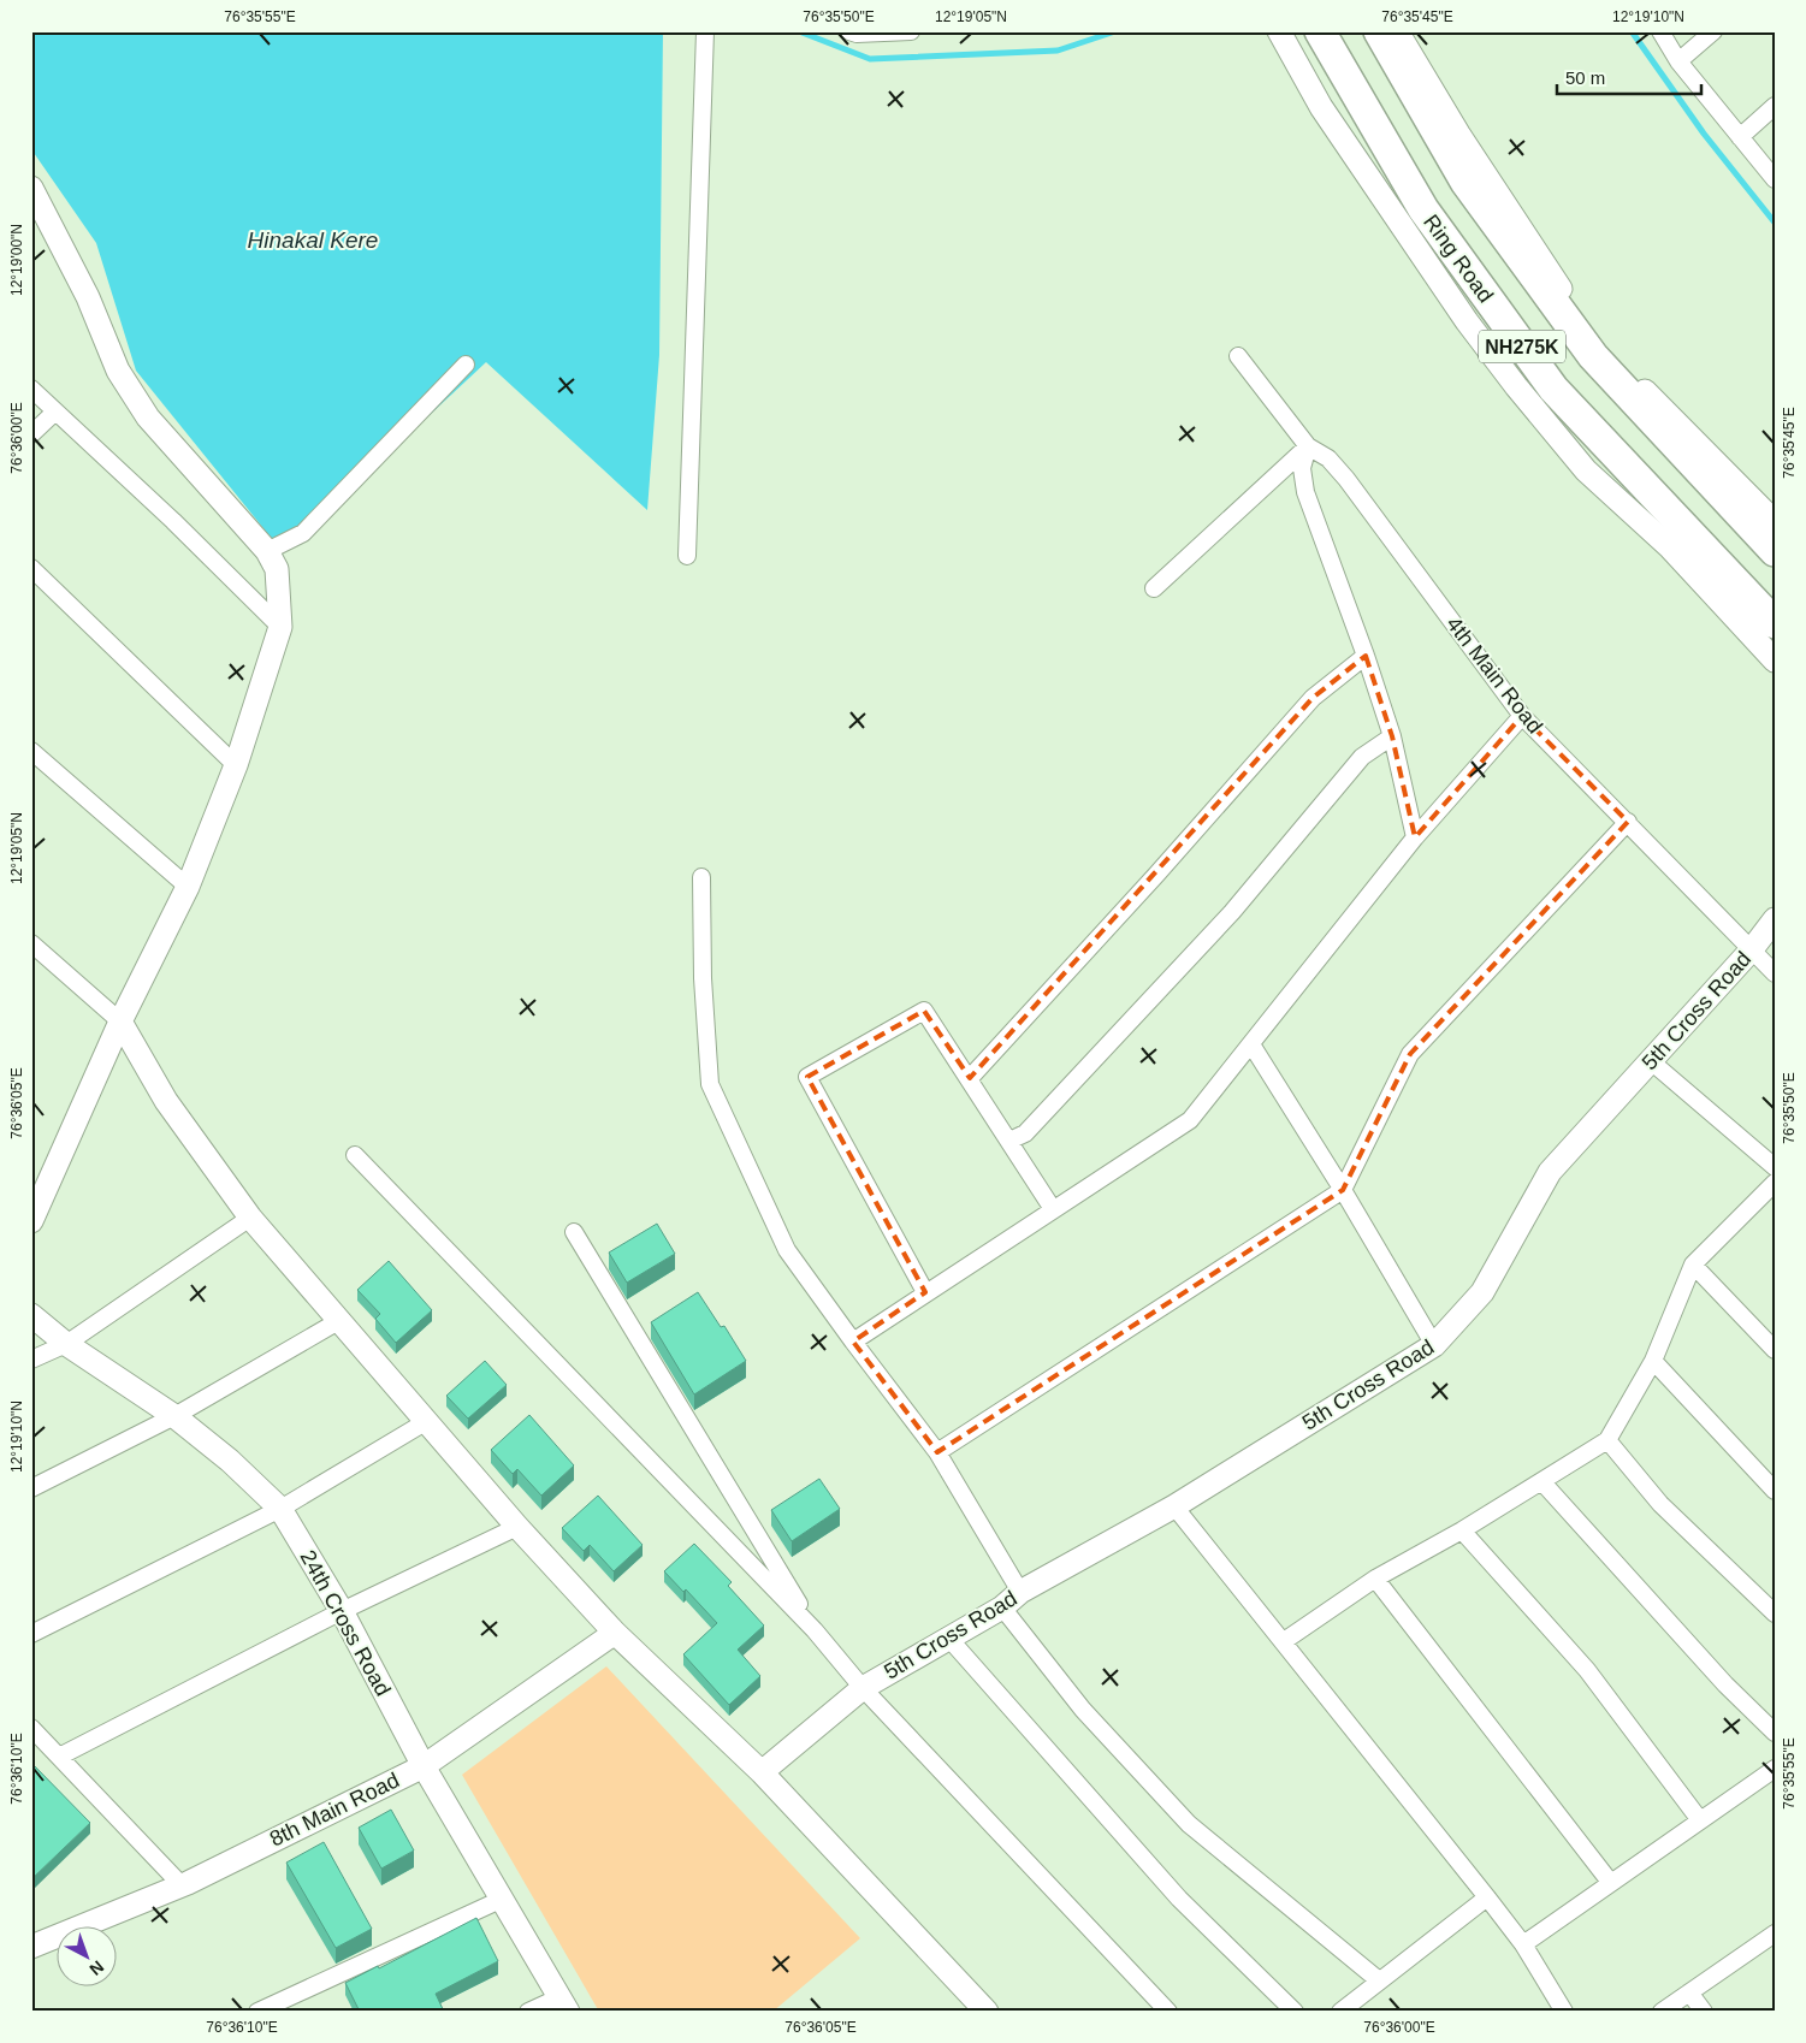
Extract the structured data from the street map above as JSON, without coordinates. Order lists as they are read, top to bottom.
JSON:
{
  "streets": {
    "highway": ["Ring Road", "NH275K"],
    "street": [
      "4th Main Road",
      "5th Cross Road",
      "24th Cross Road",
      "8th Main Road"
    ]
  },
  "crossings": [
    ["4th Main Road", "5th Cross Road"],
    ["24th Cross Road", "8th Main Road"]
  ],
  "water": ["Hinakal Kere"],
  "scale_bar": "50 m",
  "north": "bottom right",
  "coordinates": [
    "76°35'55\"E",
    "76°35'50\"E",
    "12°19'05\"N",
    "76°35'45\"E",
    "12°19'10\"N",
    "12°19'00\"N",
    "76°36'00\"E",
    "76°36'05\"E",
    "76°36'10\"E"
  ]
}
